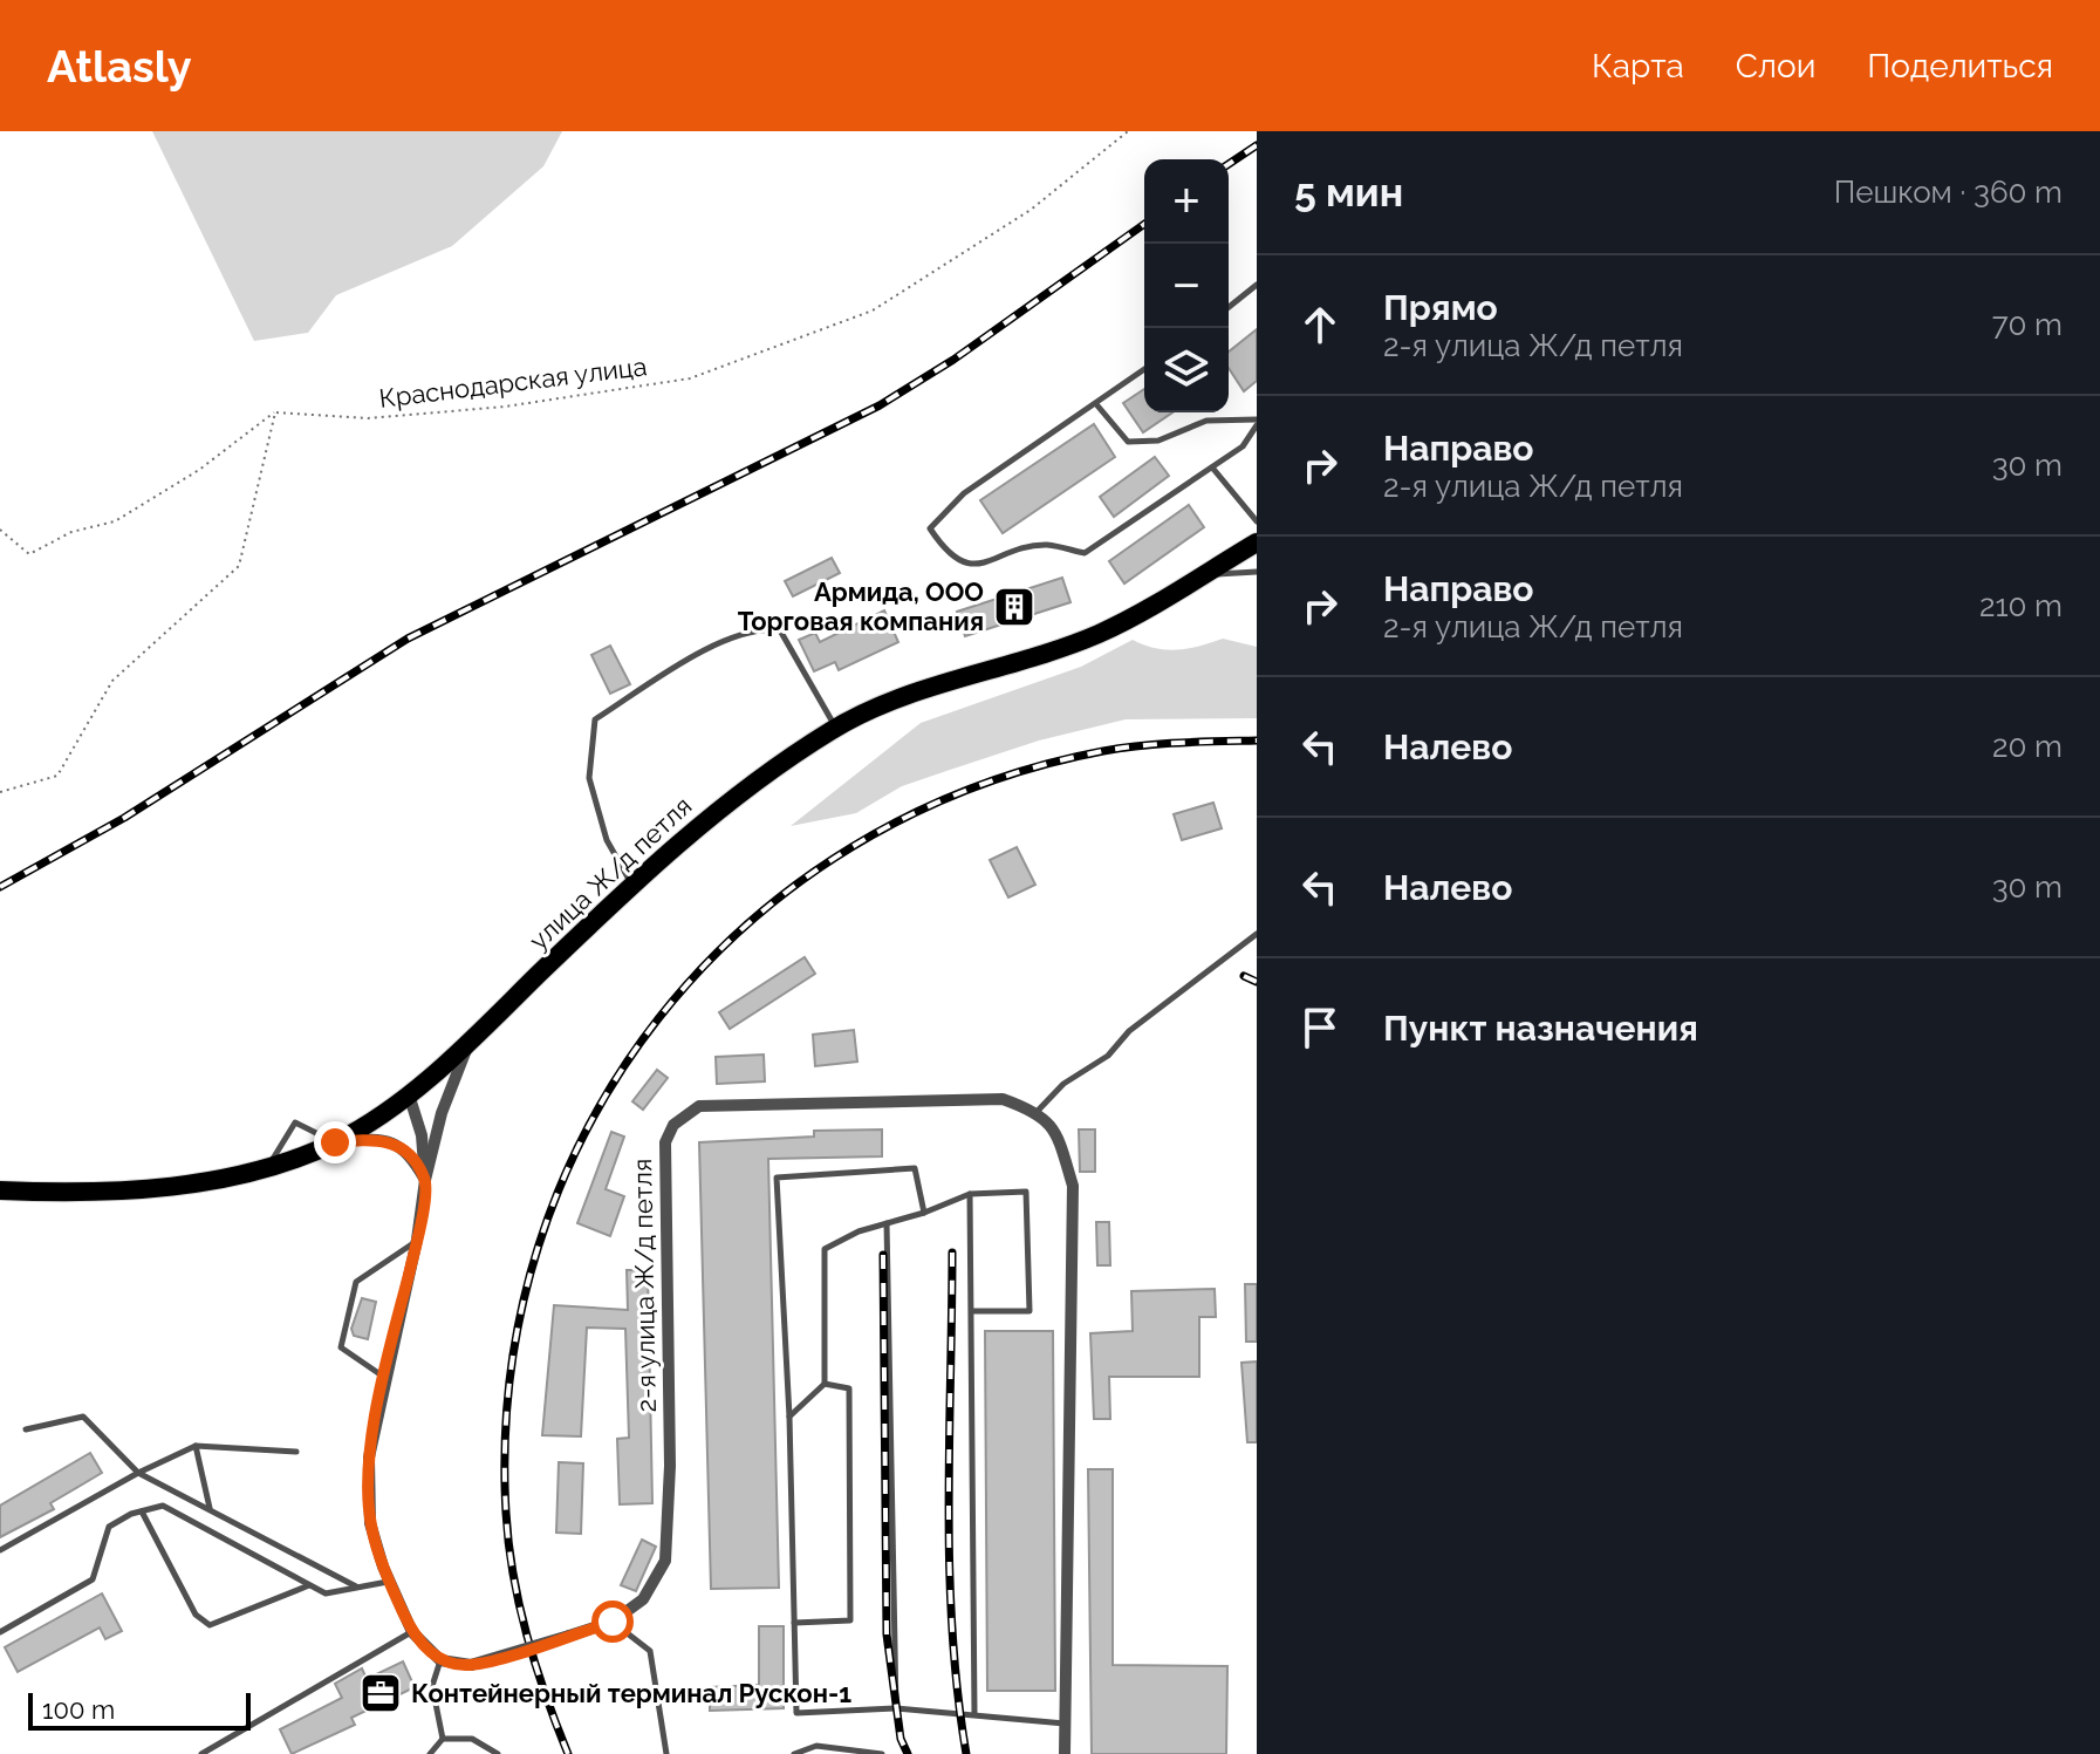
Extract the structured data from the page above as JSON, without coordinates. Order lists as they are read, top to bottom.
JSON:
{
  "streets": {
    "main road": ["улица Ж/д петля"],
    "street": ["2-я улица Ж/д петля"],
    "path": ["Краснодарская улица"]
  },
  "places": {
    "building": ["Армида, ООО Торговая компания"],
    "office": ["Контейнерный терминал Рускон-1"]
  },
  "scale_bar": "100 m",
  "page": {
    "header": "Atlasly",
    "nav": ["Карта", "Слои", "Поделиться"],
    "heading": ["5 мин", "Пешком · 360 m"],
    "map_buttons": ["+", "−"],
    "list": [
      ["Прямо", "2-я улица Ж/д петля", "70 m"],
      ["Направо", "2-я улица Ж/д петля", "30 m"],
      ["Направо", "2-я улица Ж/д петля", "210 m"],
      ["Налево", "20 m"],
      ["Налево", "30 m"],
      "Пункт назначения"
    ],
    "scale": "100 m"
  }
}
